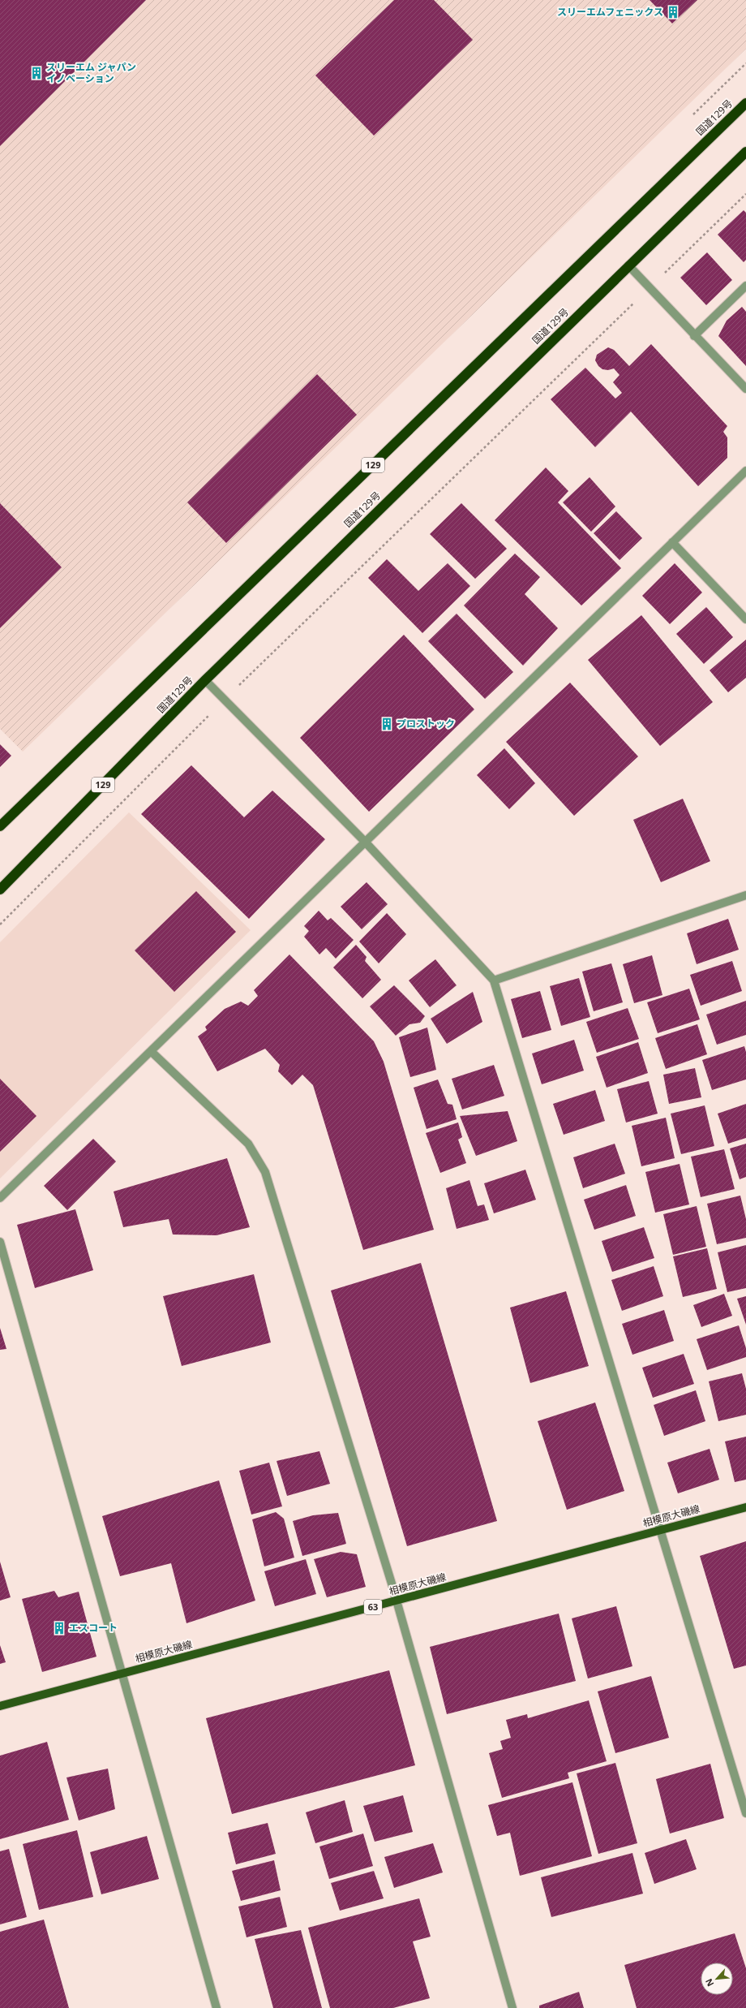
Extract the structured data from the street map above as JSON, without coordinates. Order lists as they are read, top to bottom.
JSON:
{
  "streets": {
    "highway": ["国道129号", "129"],
    "main road": ["相模原大磯線", "63"]
  },
  "places": {
    "building": [
      "スリーエムフェニックス",
      "スリーエム ジャパン イノベーション",
      "プロストック",
      "エスコート"
    ]
  },
  "north": "bottom left"
}
